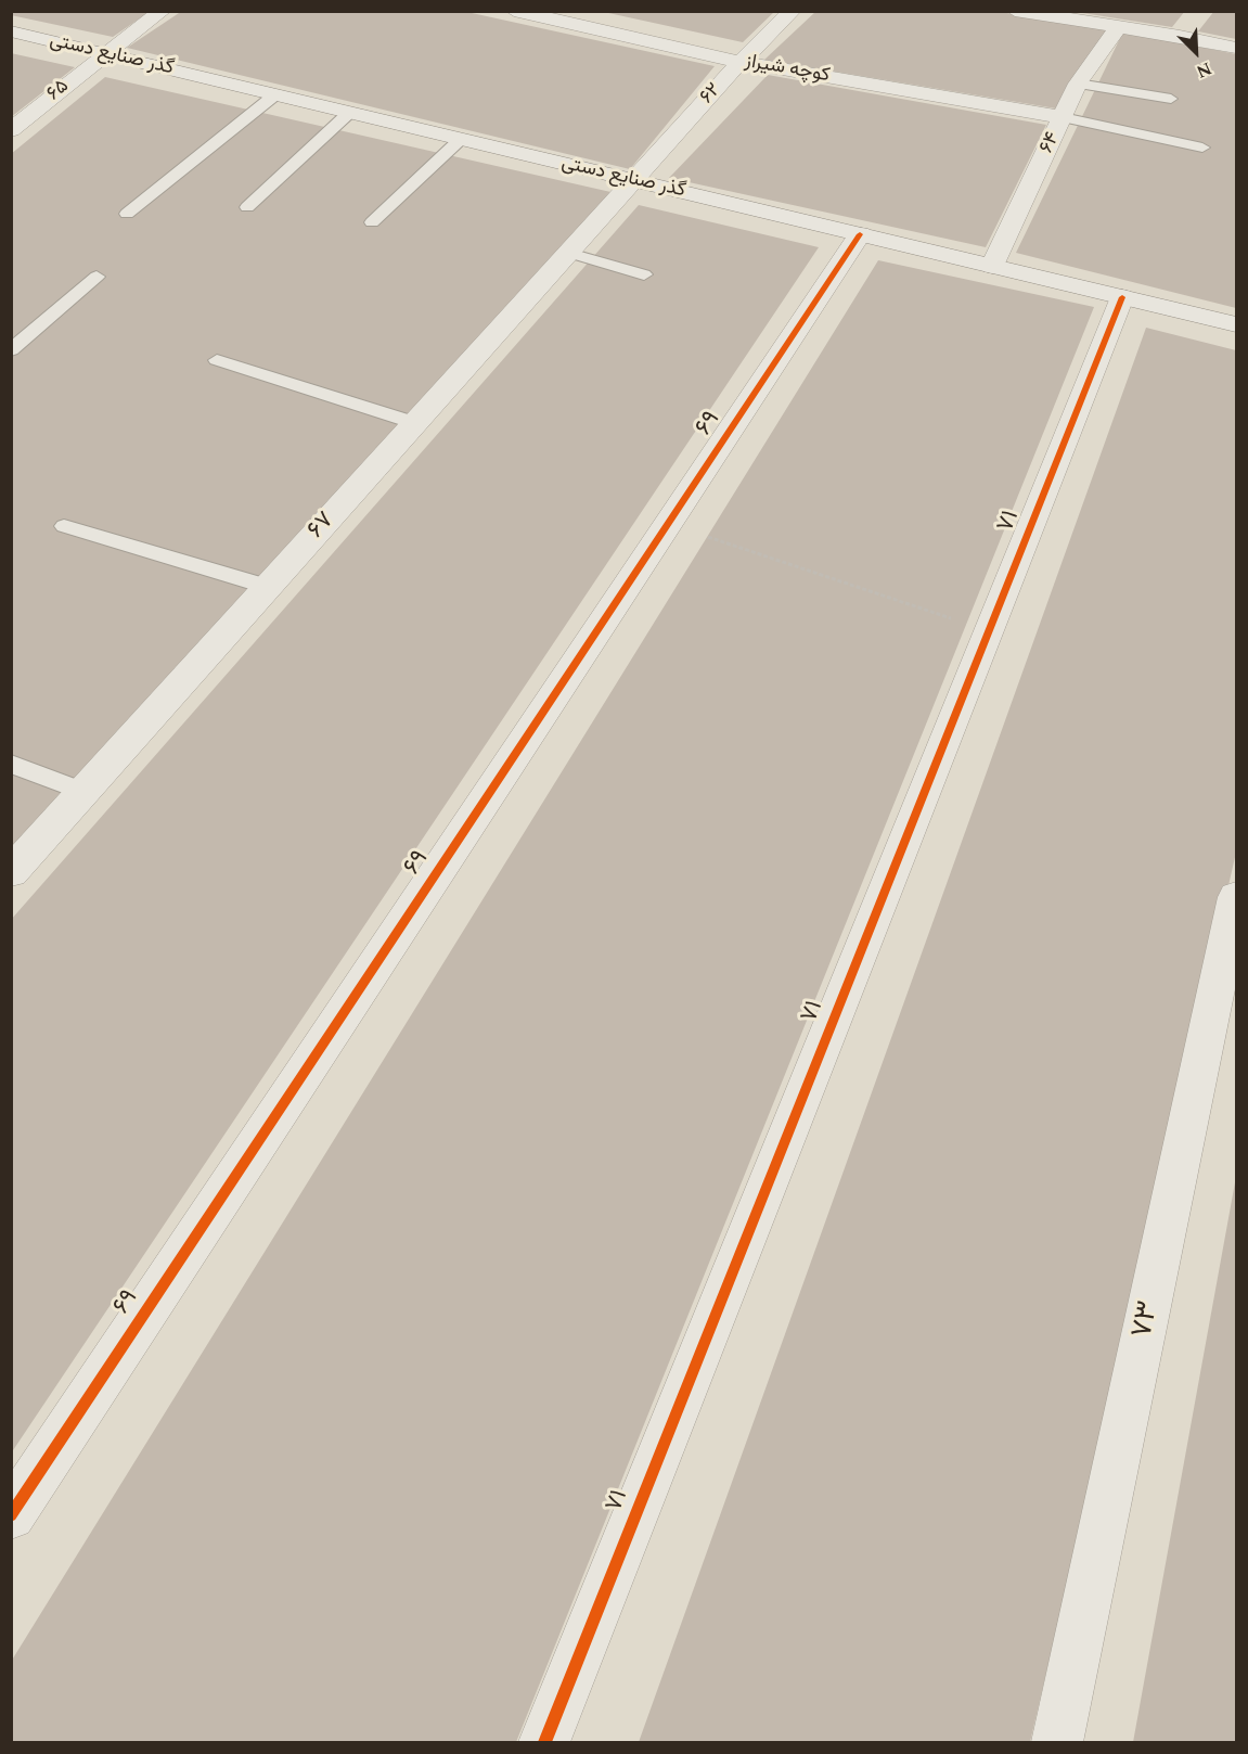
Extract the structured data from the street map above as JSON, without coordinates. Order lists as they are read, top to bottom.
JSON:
{
  "streets": {
    "street": [
      "گذر صنایع دستی",
      "کوچه شیراز",
      "۶۵",
      "۶۲",
      "۶۴",
      "۶۹",
      "۷۱",
      "۶۷",
      "۷۳"
    ]
  },
  "crossings": [
    ["گذر صنایع دستی", "۶۵"],
    ["گذر صنایع دستی", "۶۲"],
    ["گذر صنایع دستی", "۶۴"],
    ["گذر صنایع دستی", "۶۹"],
    ["گذر صنایع دستی", "۷۱"],
    ["گذر صنایع دستی", "۶۷"],
    ["کوچه شیراز", "۶۲"],
    ["کوچه شیراز", "۶۴"],
    ["۶۲", "۶۷"]
  ],
  "north": "bottom right"
}
